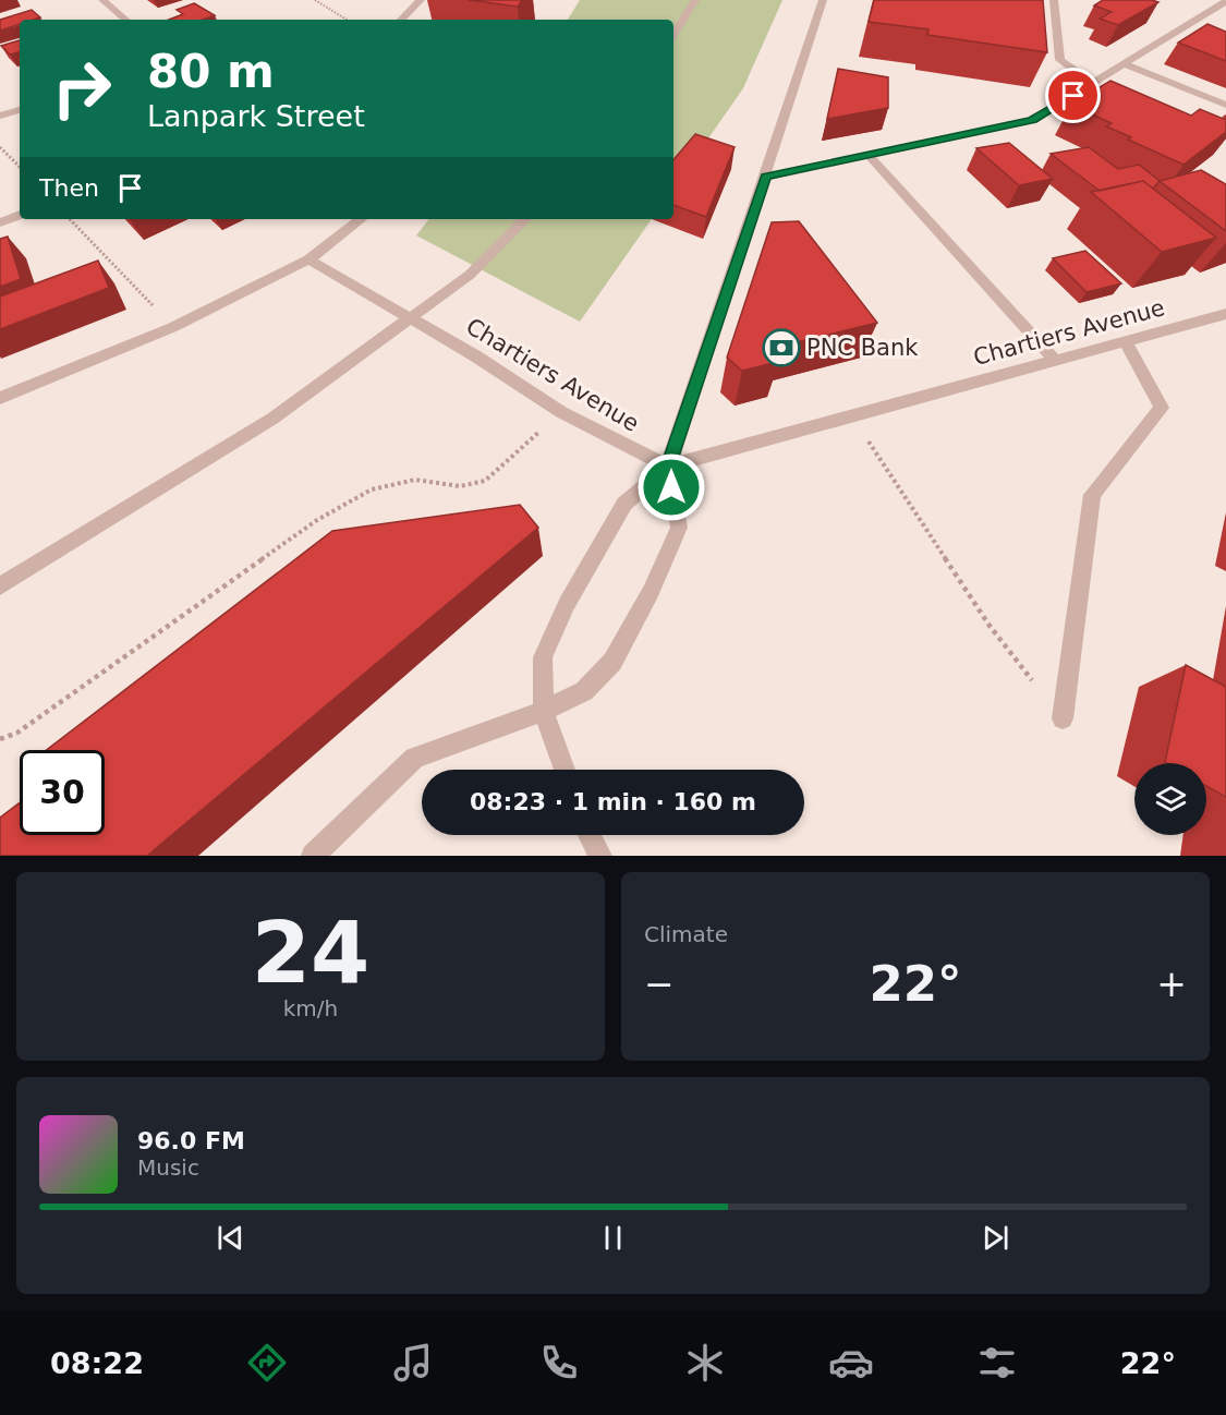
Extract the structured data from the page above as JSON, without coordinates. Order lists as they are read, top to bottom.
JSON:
{
  "streets": {
    "street": ["Chartiers Avenue"]
  },
  "places": {
    "bank": ["PNC Bank"]
  },
  "page": {
    "turn": ["80 m", "Lanpark Street"],
    "then": "Then",
    "limit": "30",
    "trip": "08:23 · 1 min · 160 m",
    "tile": [
      ["24", "km/h"],
      "Climate"
    ],
    "heat": ["−", "22°", "+"],
    "song": ["96.0 FM", "Music"],
    "tabs": ["08:22", "22°"]
  }
}
